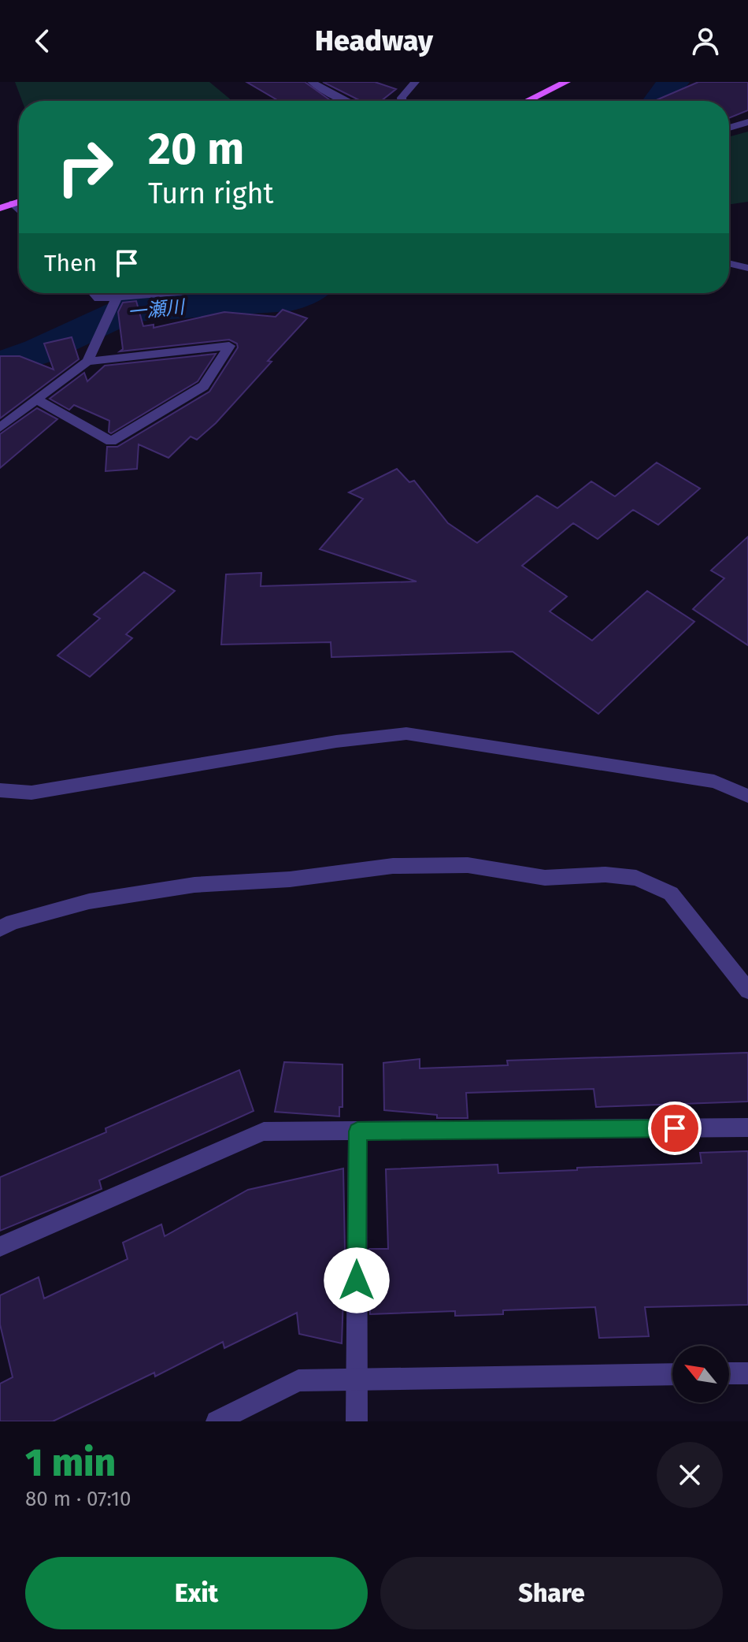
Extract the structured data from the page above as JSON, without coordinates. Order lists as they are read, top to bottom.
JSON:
{
  "water": ["一瀬川"],
  "north": "top left",
  "page": {
    "header": "Headway",
    "turn": ["20 m", "Turn right"],
    "then": "Then",
    "heading": ["1 min", "80 m · 07:10"],
    "buttons": ["Exit", "Share"]
  }
}
